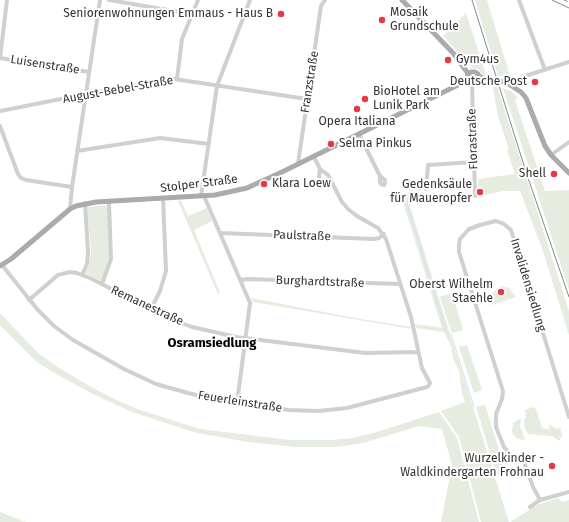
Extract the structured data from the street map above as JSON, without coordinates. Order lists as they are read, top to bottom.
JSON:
{
  "streets": {
    "main road": ["Stolper Straße"],
    "street": [
      "Luisenstraße",
      "Franzstraße",
      "August-Bebel-Straße",
      "Florastraße",
      "Paulstraße",
      "Burghardtstraße",
      "Invalidensiedlung",
      "Remanestraße",
      "Feuerleinstraße"
    ]
  },
  "crossings": [
    ["Franzstraße", "August-Bebel-Straße"],
    ["Franzstraße", "Stolper Straße"],
    ["Florastraße", "Stolper Straße"],
    ["Stolper Straße", "Feuerleinstraße"],
    ["Remanestraße", "Feuerleinstraße"]
  ],
  "districts": ["Osramsiedlung"],
  "places": [
    "Seniorenwohnungen Emmaus - Haus B",
    "Mosaik Grundschule",
    "Gym4us",
    "Deutsche Post",
    "BioHotel am Lunik Park",
    "Opera Italiana",
    "Selma Pinkus",
    "Shell",
    "Klara Loew",
    "Gedenksäule für Maueropfer",
    "Oberst Wilhelm Staehle",
    "Wurzelkinder - Waldkindergarten Frohnau"
  ]
}
